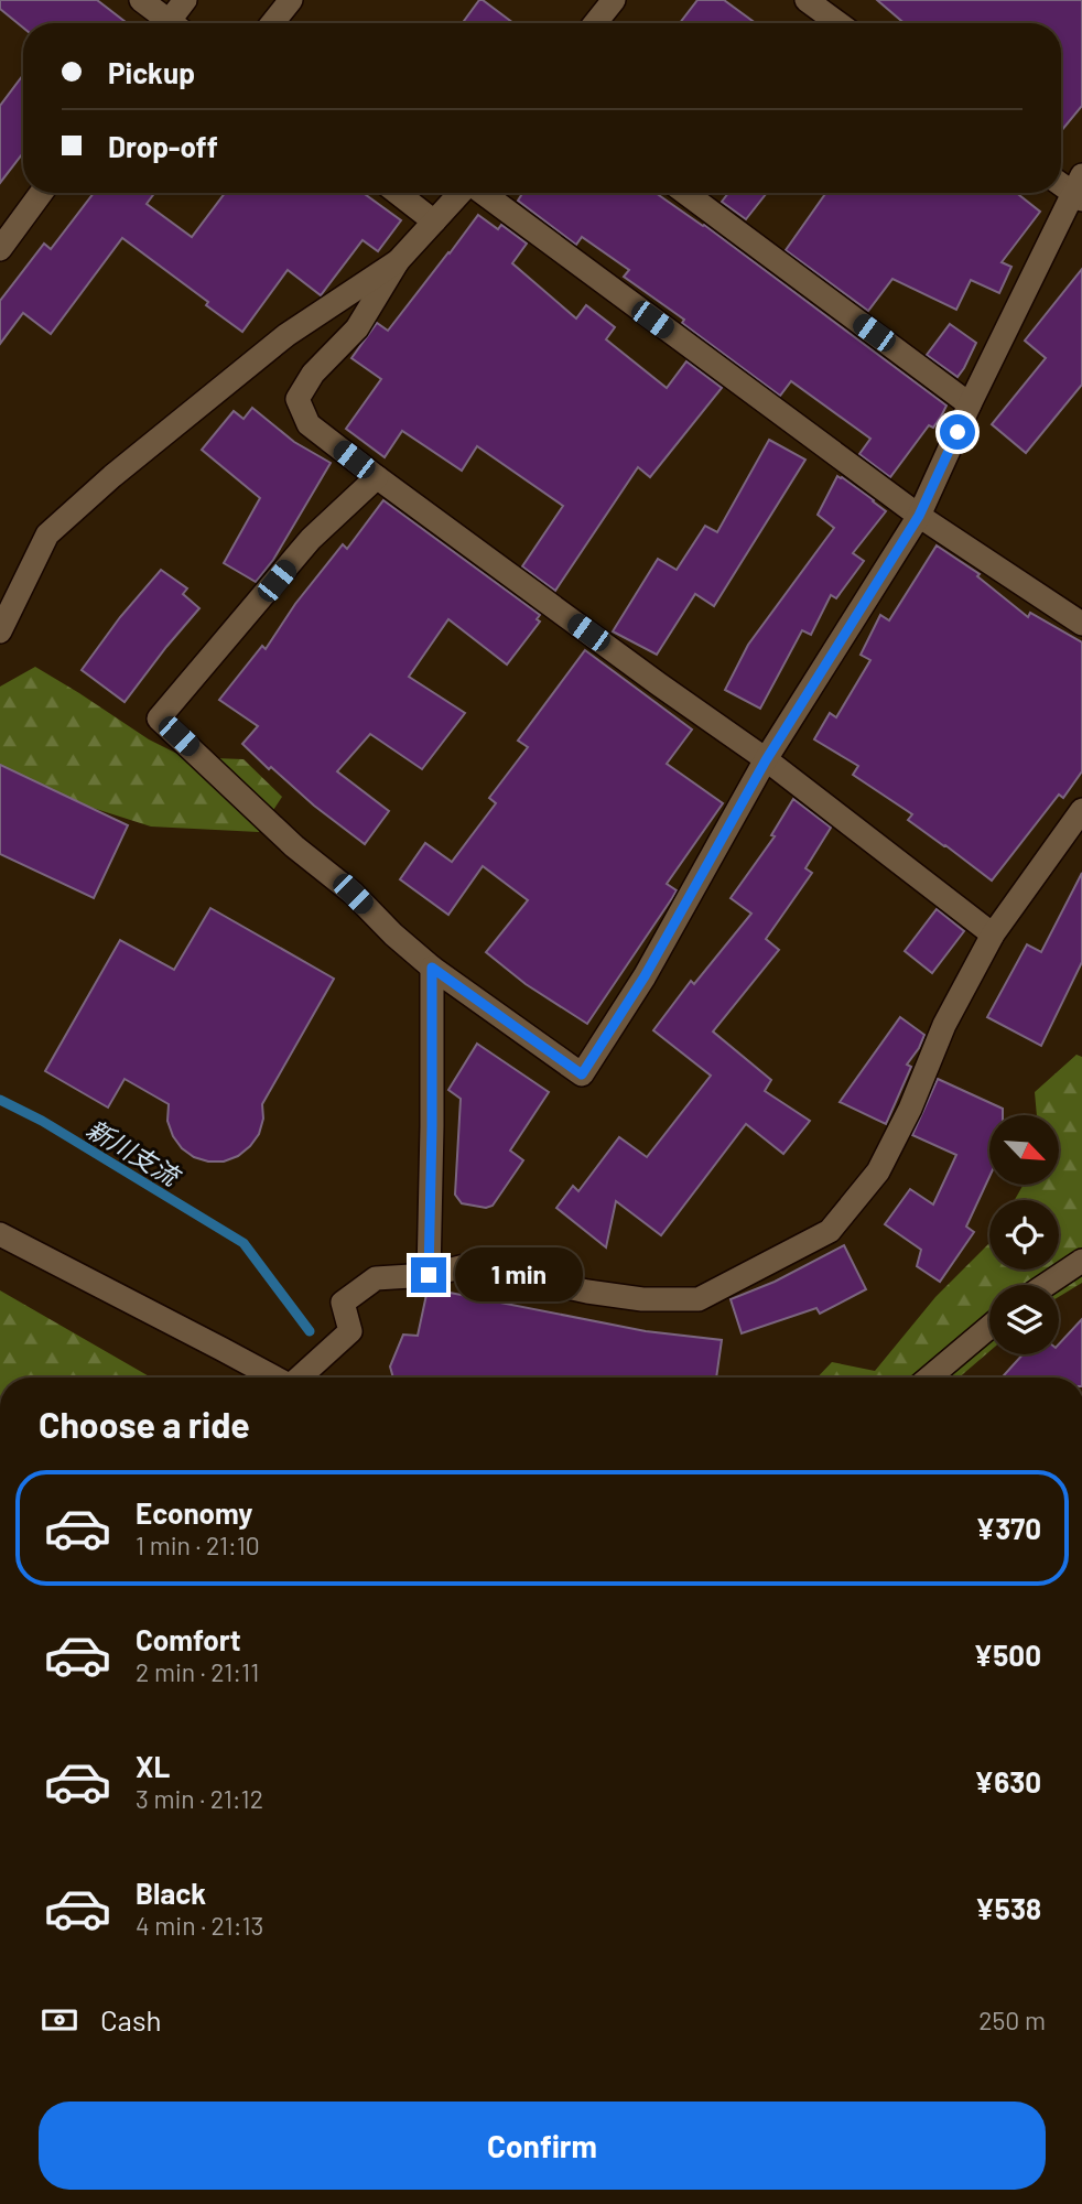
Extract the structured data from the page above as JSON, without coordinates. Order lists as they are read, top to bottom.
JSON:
{
  "water": ["新川支流"],
  "north": "bottom right",
  "page": {
    "banner": ["Pickup", "Drop-off"],
    "bubble": "1 min",
    "heading": "Choose a ride",
    "list": [
      {
        "name": "Economy",
        "note": "1 min · 21:10",
        "value": "¥370"
      },
      {
        "name": "Comfort",
        "note": "2 min · 21:11",
        "value": "¥500"
      },
      {
        "name": "XL",
        "note": "3 min · 21:12",
        "value": "¥630"
      },
      {
        "name": "Black",
        "note": "4 min · 21:13",
        "value": "¥538"
      }
    ],
    "pay": ["Cash", "250 m"],
    "buttons": "Confirm"
  }
}
